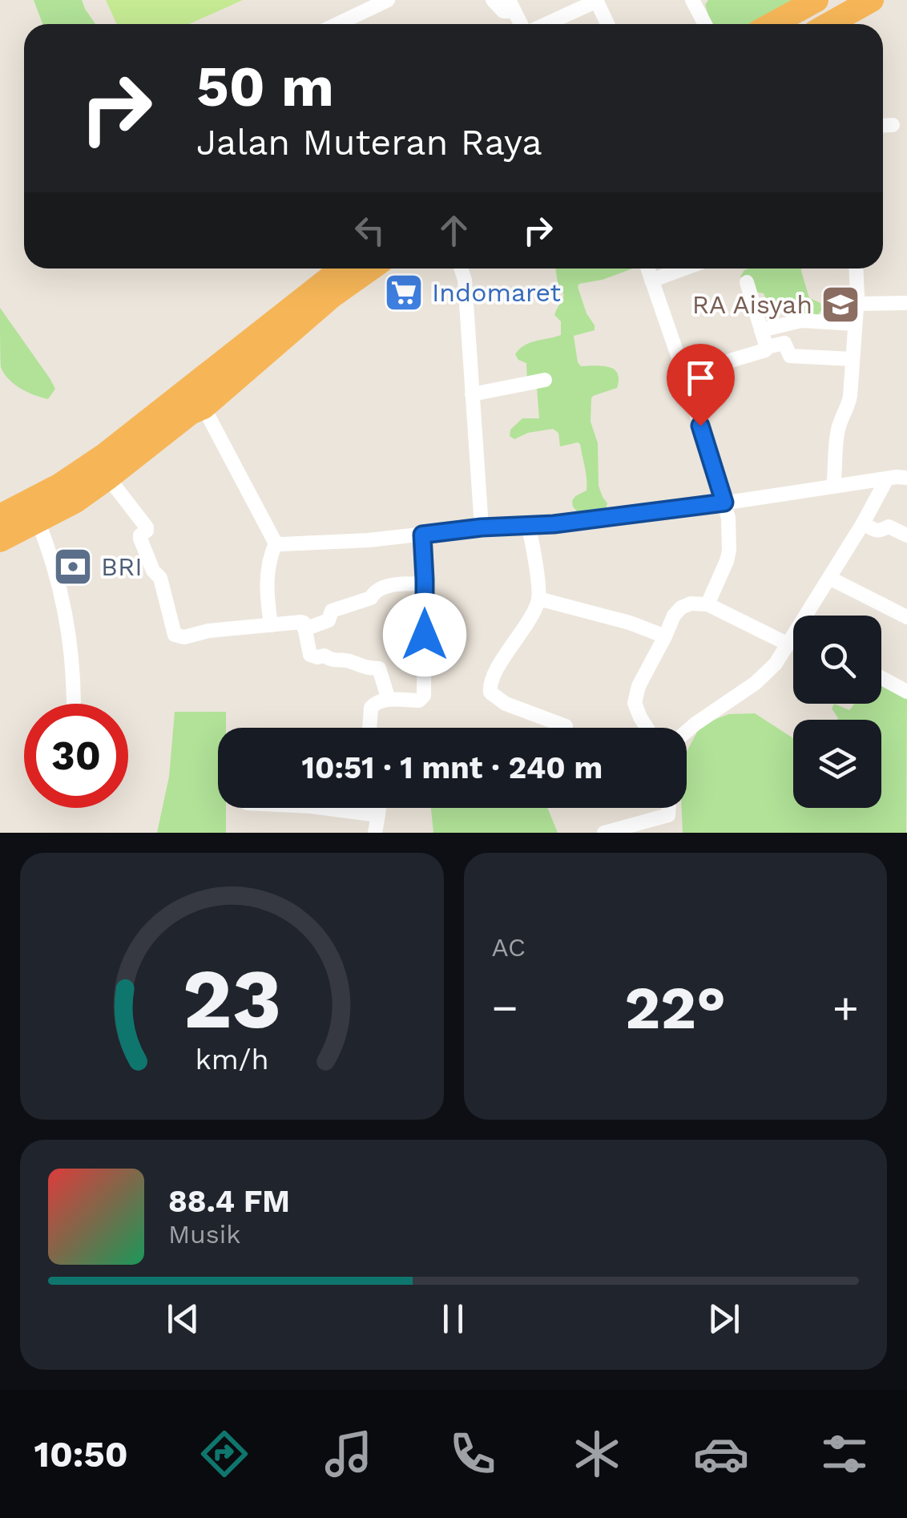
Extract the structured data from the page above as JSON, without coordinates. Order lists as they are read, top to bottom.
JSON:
{
  "places": {
    "supermarket": ["Indomaret"],
    "school or university": ["RA Aisyah"],
    "bank": ["BRI"]
  },
  "page": {
    "turn": ["50 m", "Jalan Muteran Raya"],
    "limit": "30",
    "trip": "10:51 · 1 mnt · 240 m",
    "tile": "AC",
    "heat": ["−", "22°", "+"],
    "song": ["88.4 FM", "Musik"],
    "tabs": "10:50",
    "gauge": ["23", "km/h"]
  }
}
